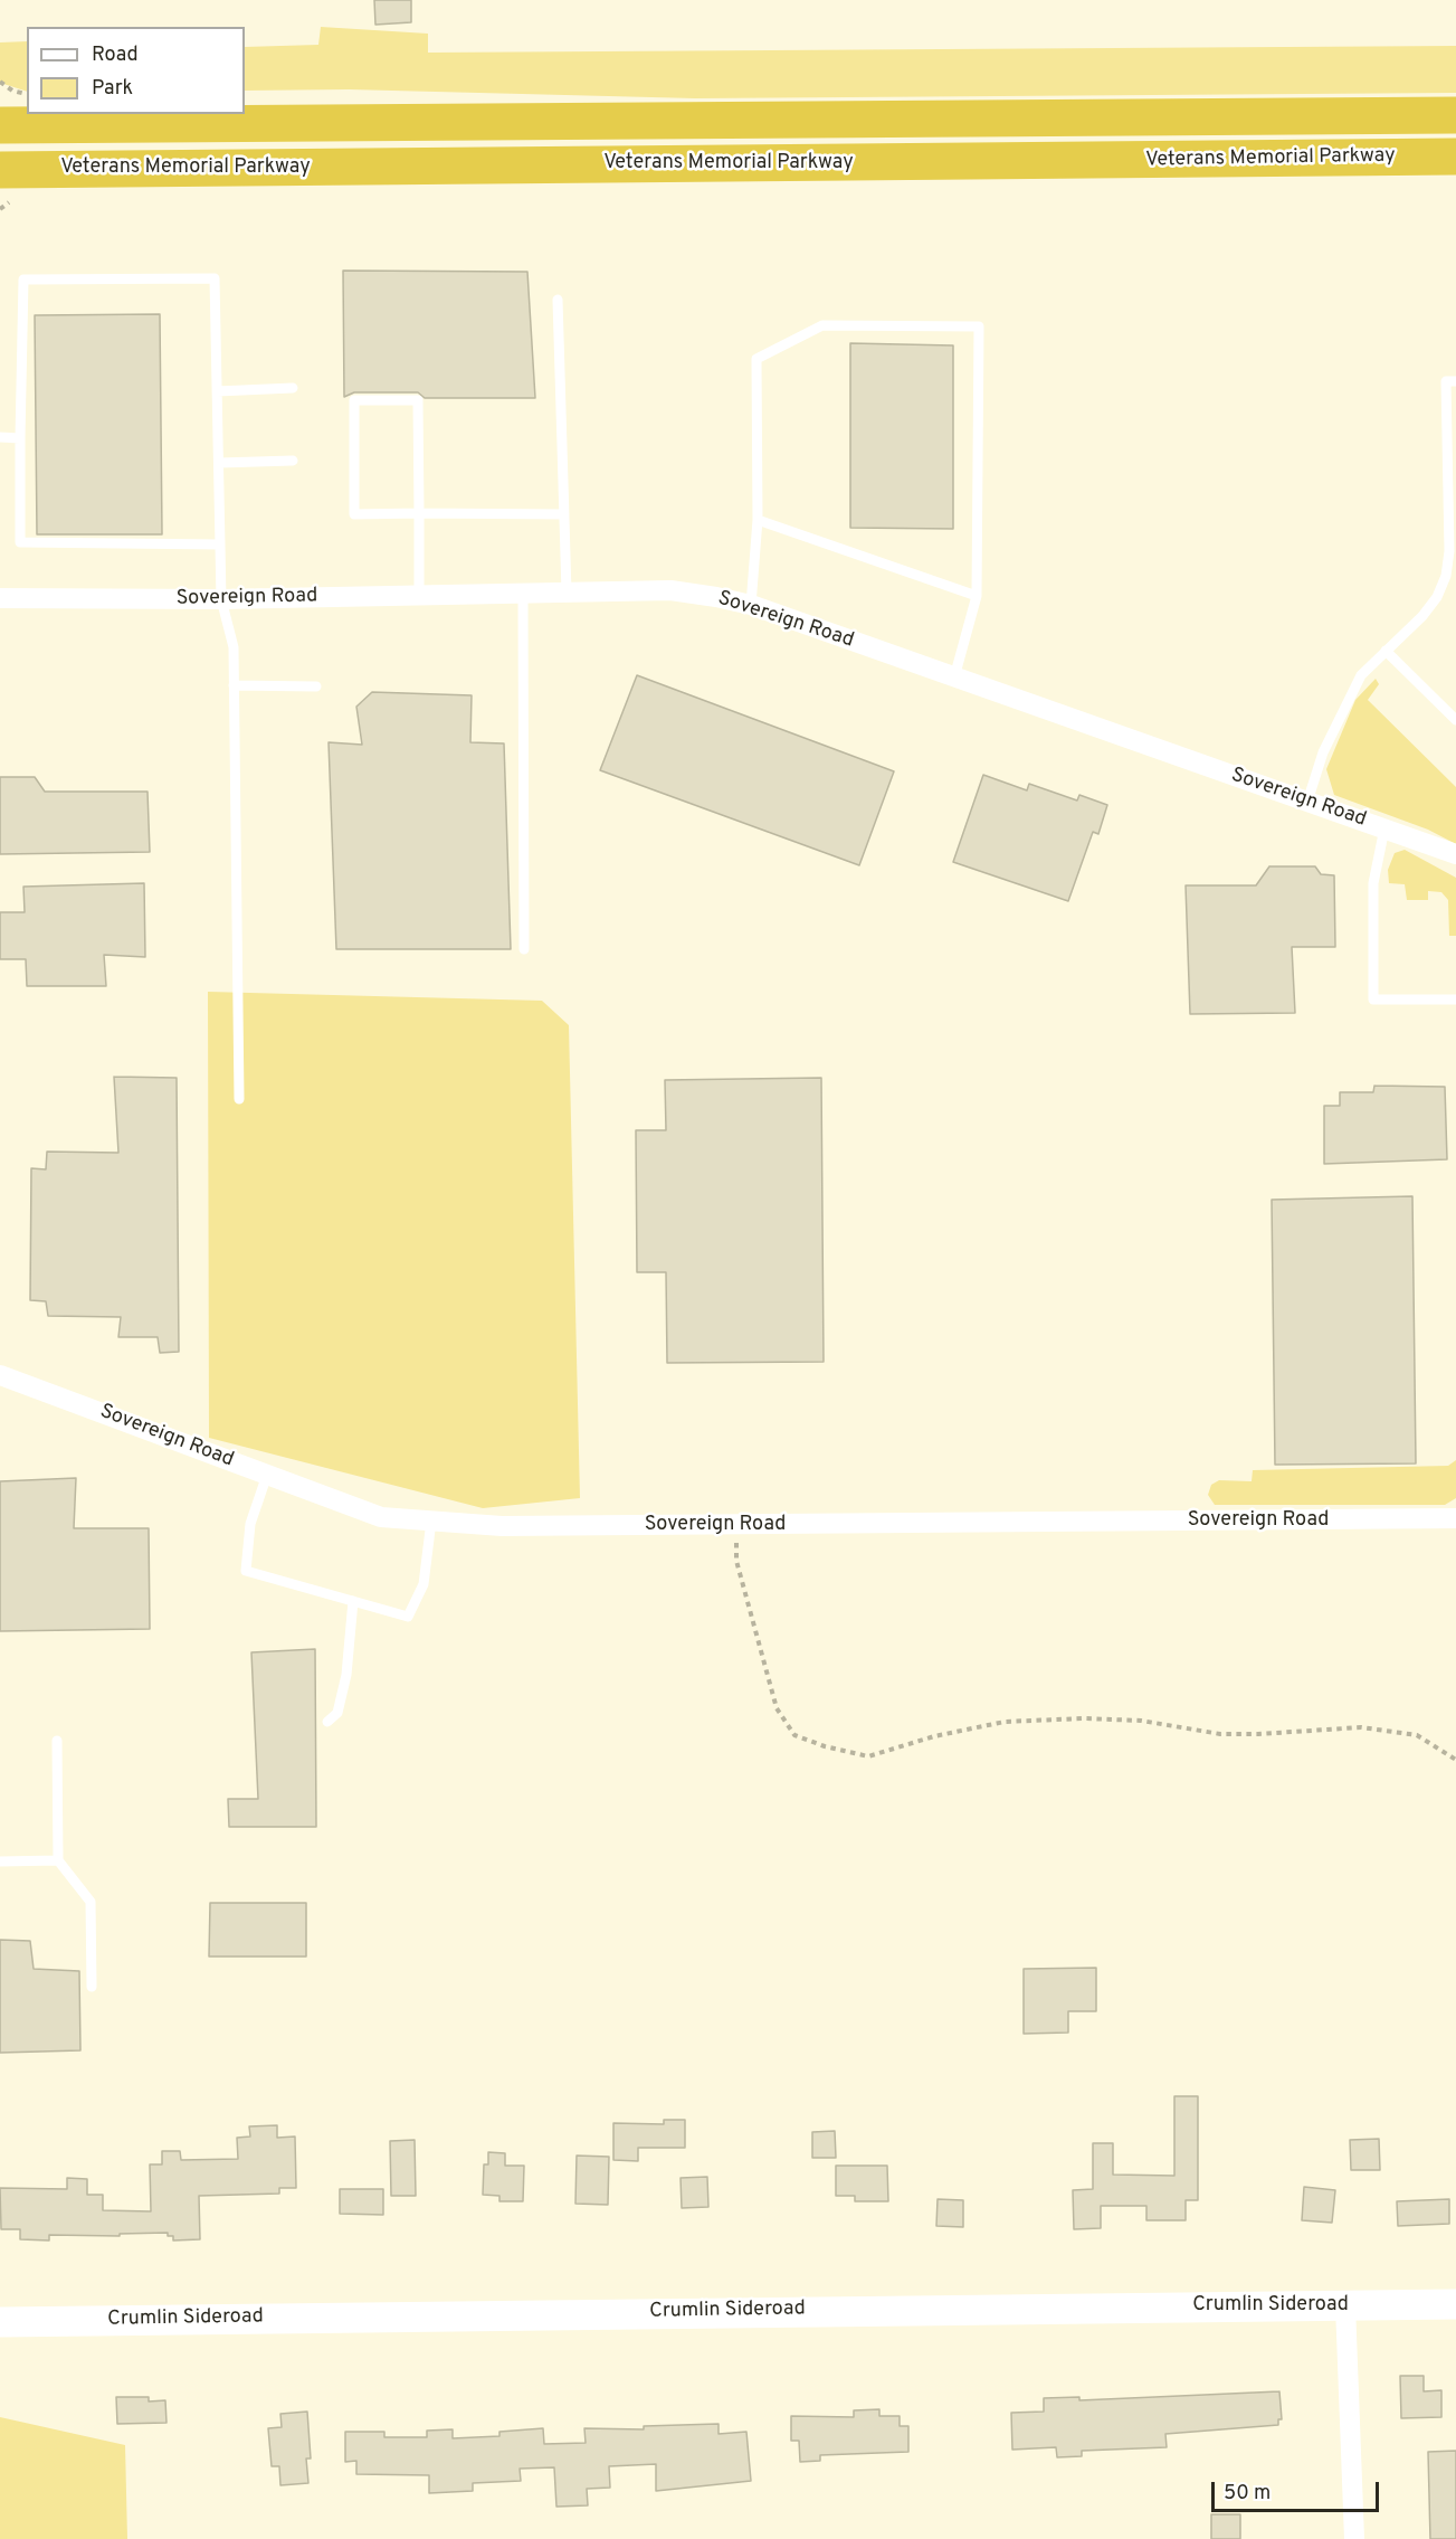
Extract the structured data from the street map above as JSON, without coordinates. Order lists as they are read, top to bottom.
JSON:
{
  "streets": {
    "highway": ["Veterans Memorial Parkway"],
    "street": ["Sovereign Road", "Crumlin Sideroad"]
  },
  "legend": ["Road", "Park"],
  "scale_bar": "50 m"
}
